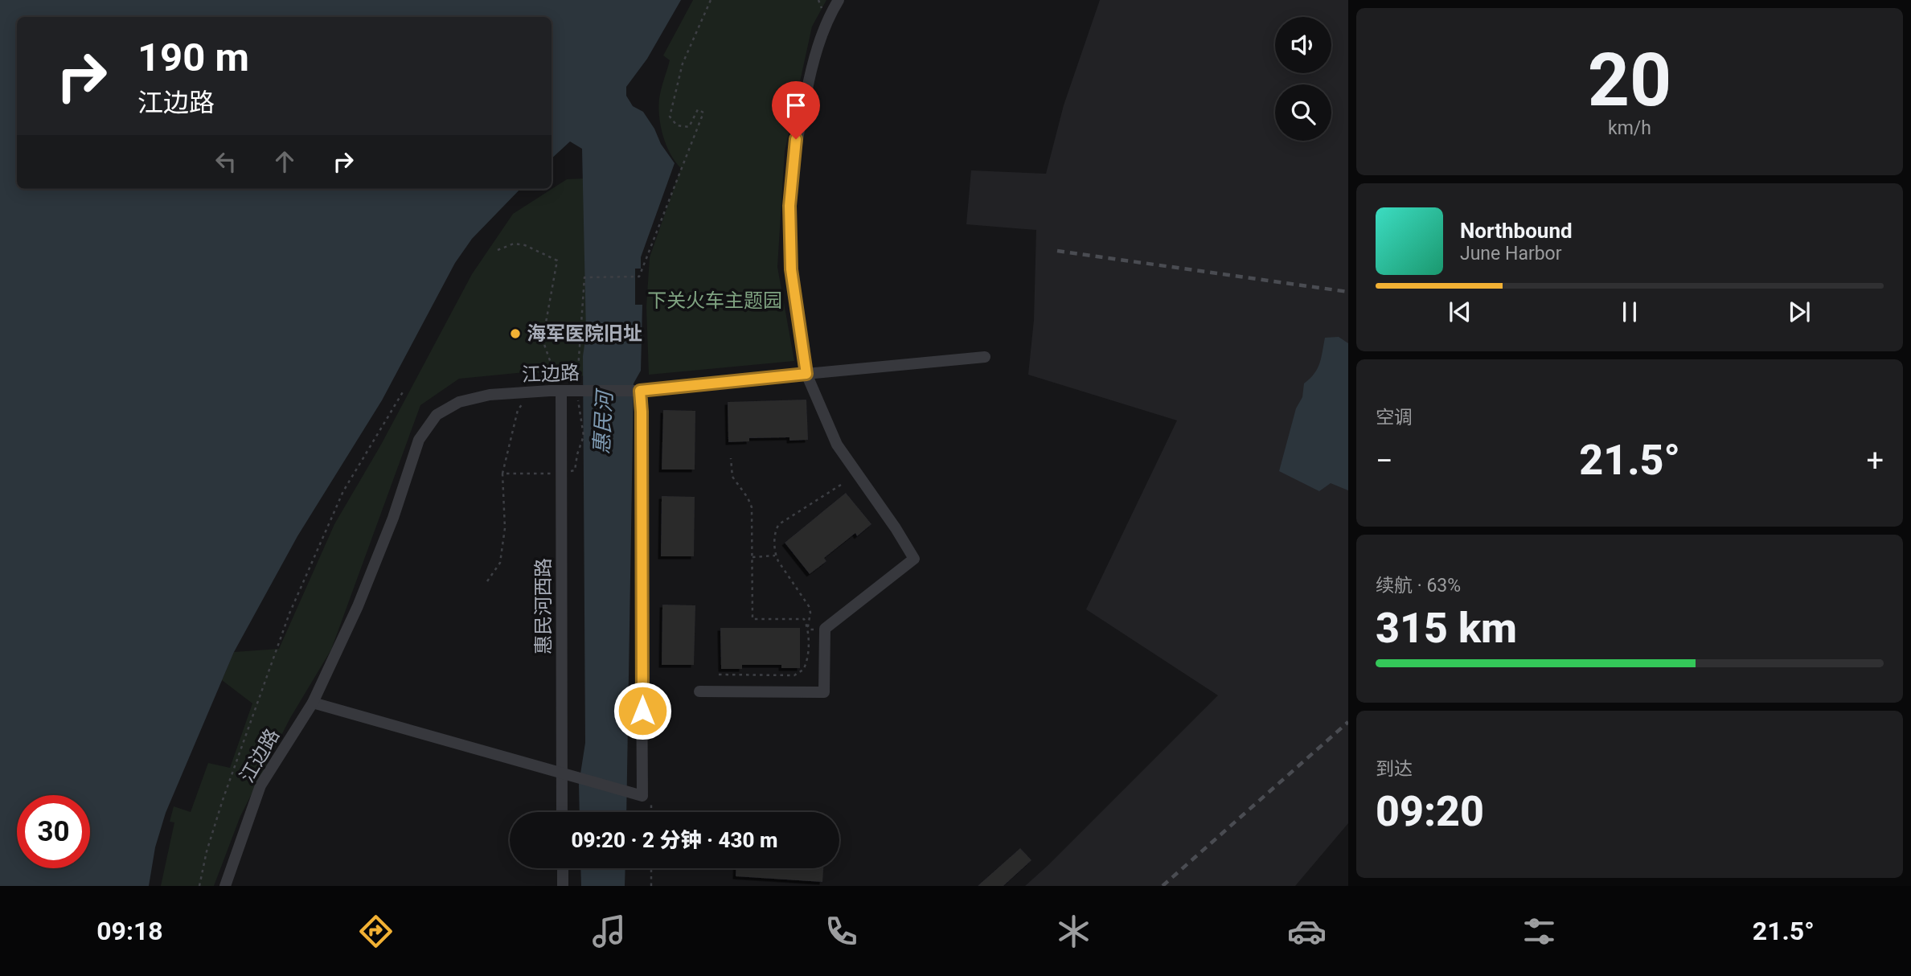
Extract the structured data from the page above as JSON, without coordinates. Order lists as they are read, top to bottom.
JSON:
{
  "streets": {
    "street": ["江边路", "惠民河西路"]
  },
  "water": ["惠民河"],
  "parks": ["下关火车主题园"],
  "places": ["海军医院旧址"],
  "page": {
    "tile": [
      ["20", "km/h"],
      "空调",
      ["续航 · 63%", "315 km"],
      ["到达", "09:20"]
    ],
    "turn": ["190 m", "江边路"],
    "song": ["Northbound", "June Harbor"],
    "heat": ["−", "21.5°", "+"],
    "limit": "30",
    "trip": "09:20 · 2 分钟 · 430 m",
    "tabs": ["09:18", "21.5°"]
  }
}
